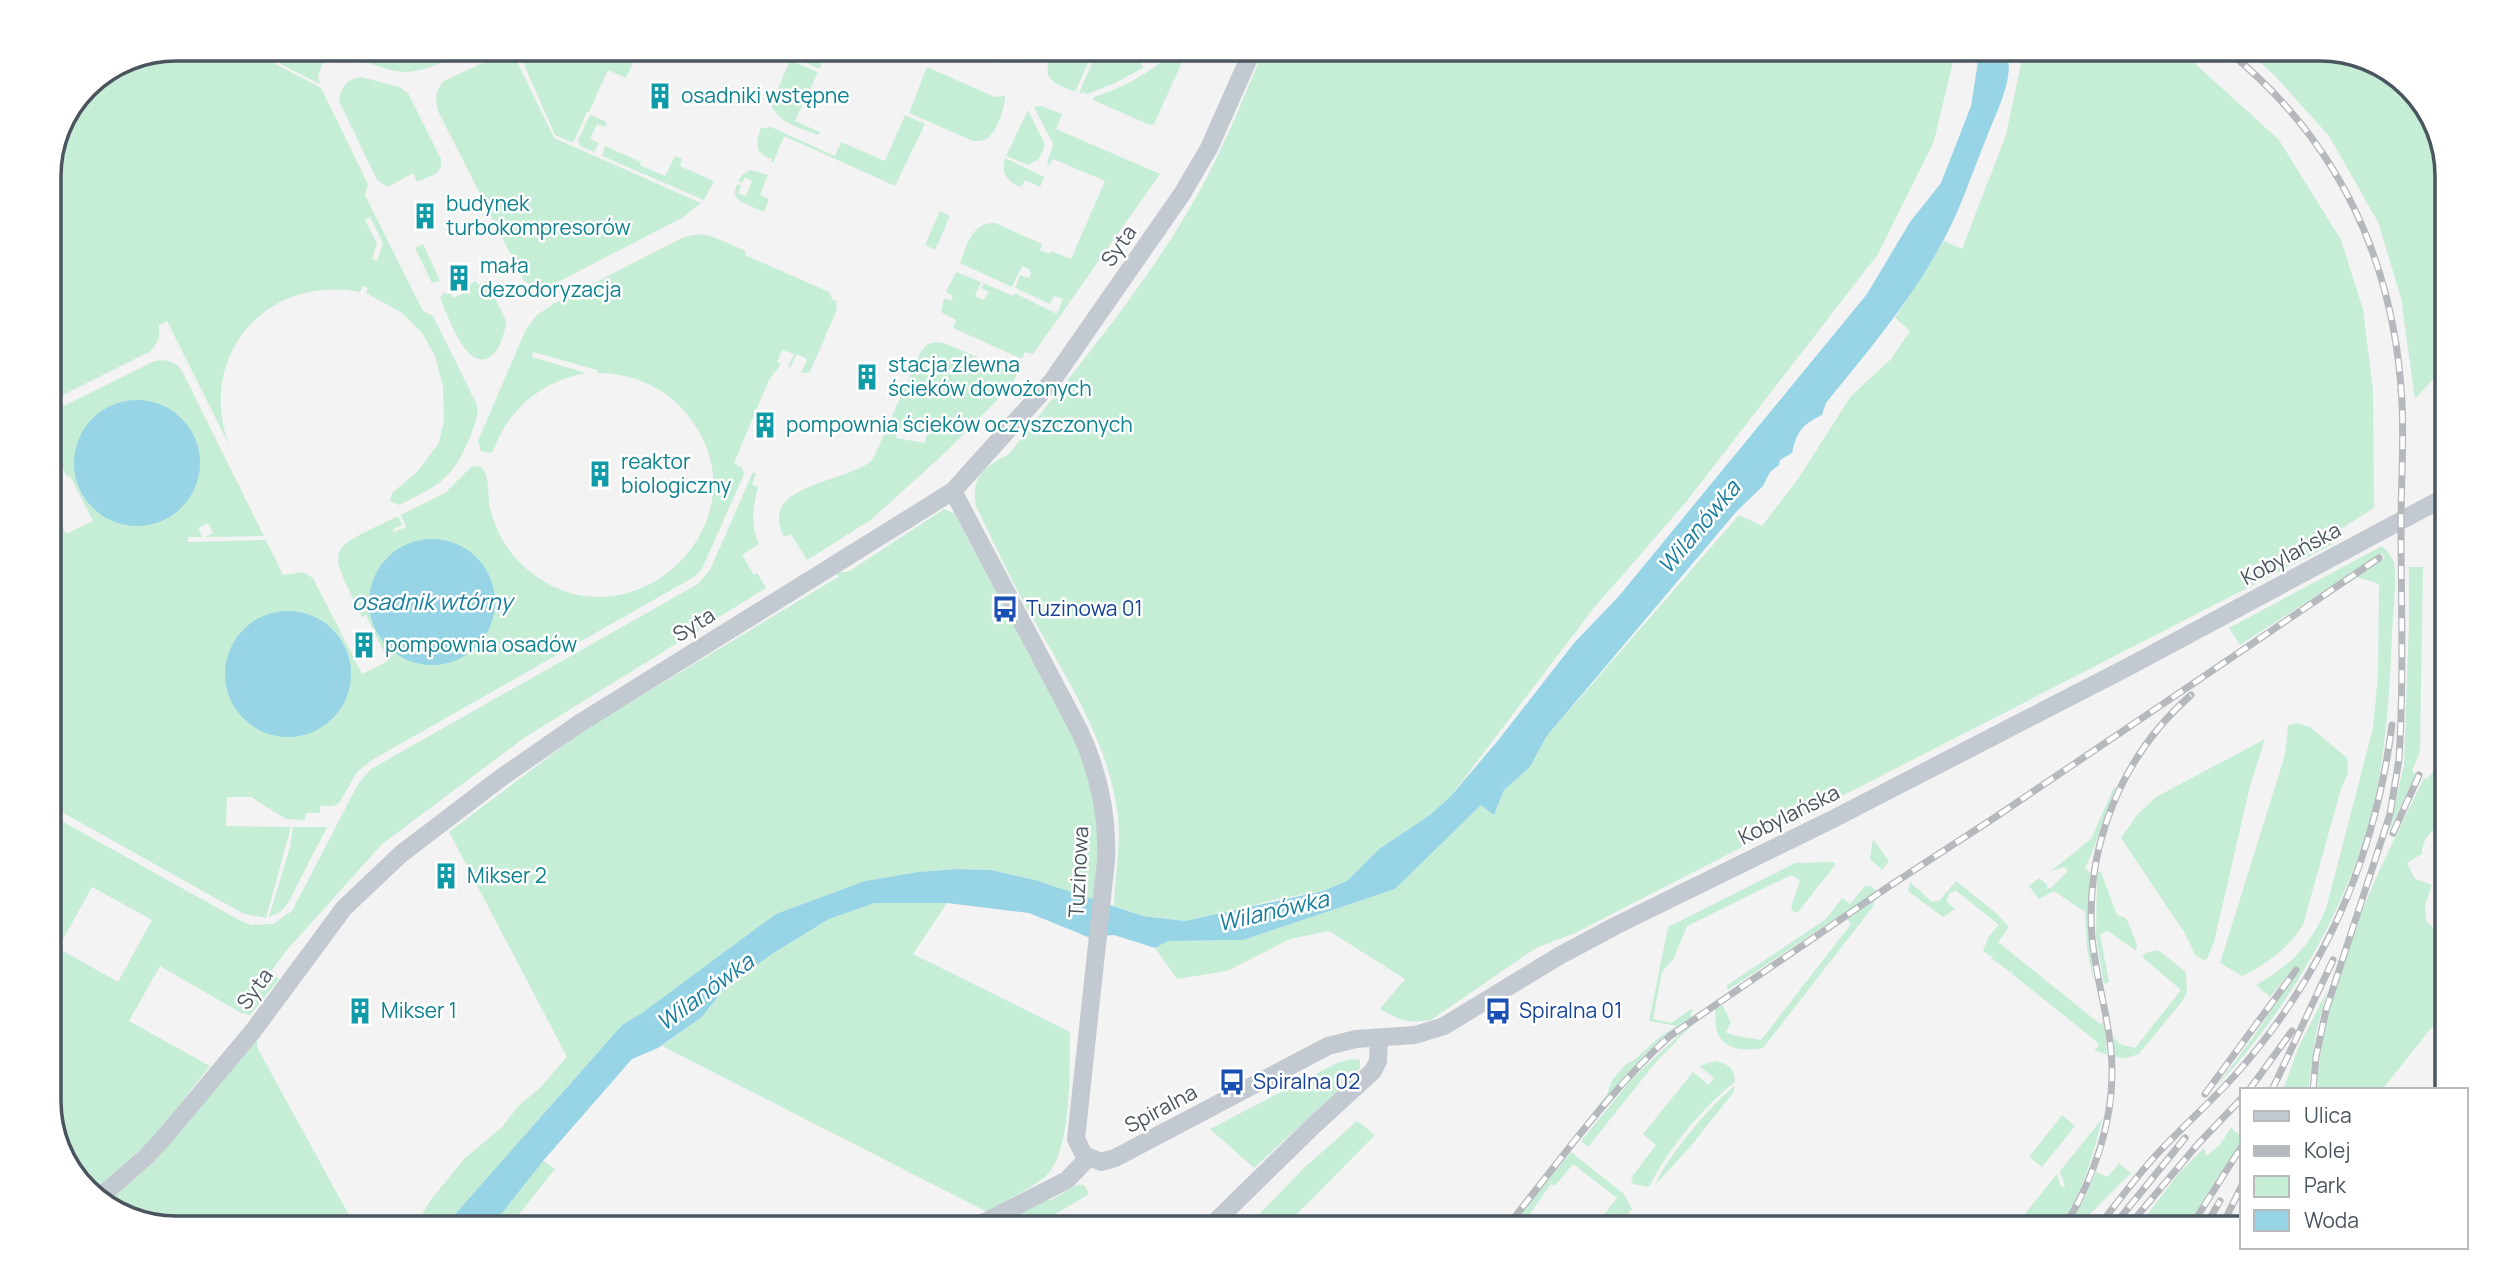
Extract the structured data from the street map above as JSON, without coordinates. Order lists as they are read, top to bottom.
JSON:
{
  "streets": {
    "street": [
      "Syta",
      "Kobylańska",
      "Tuzinowa",
      "Spiralna"
    ]
  },
  "crossings": [
    ["Syta", "Tuzinowa"],
    ["Kobylańska", "Spiralna"],
    ["Tuzinowa", "Spiralna"]
  ],
  "water": ["Wilanówka", "osadnik wtórny"],
  "places": {
    "building": [
      "osadniki wstępne",
      "budynek turbokompresorów",
      "mała dezodoryzacja",
      "stacja zlewna ścieków dowożonych",
      "pompownia ścieków oczyszczonych",
      "reaktor biologiczny",
      "pompownia osadów",
      "Mikser 2",
      "Mikser 1"
    ],
    "bus stop": ["Tuzinowa 01", "Spiralna 01", "Spiralna 02"]
  },
  "legend": [
    "Ulica",
    "Kolej",
    "Park",
    "Woda"
  ]
}
